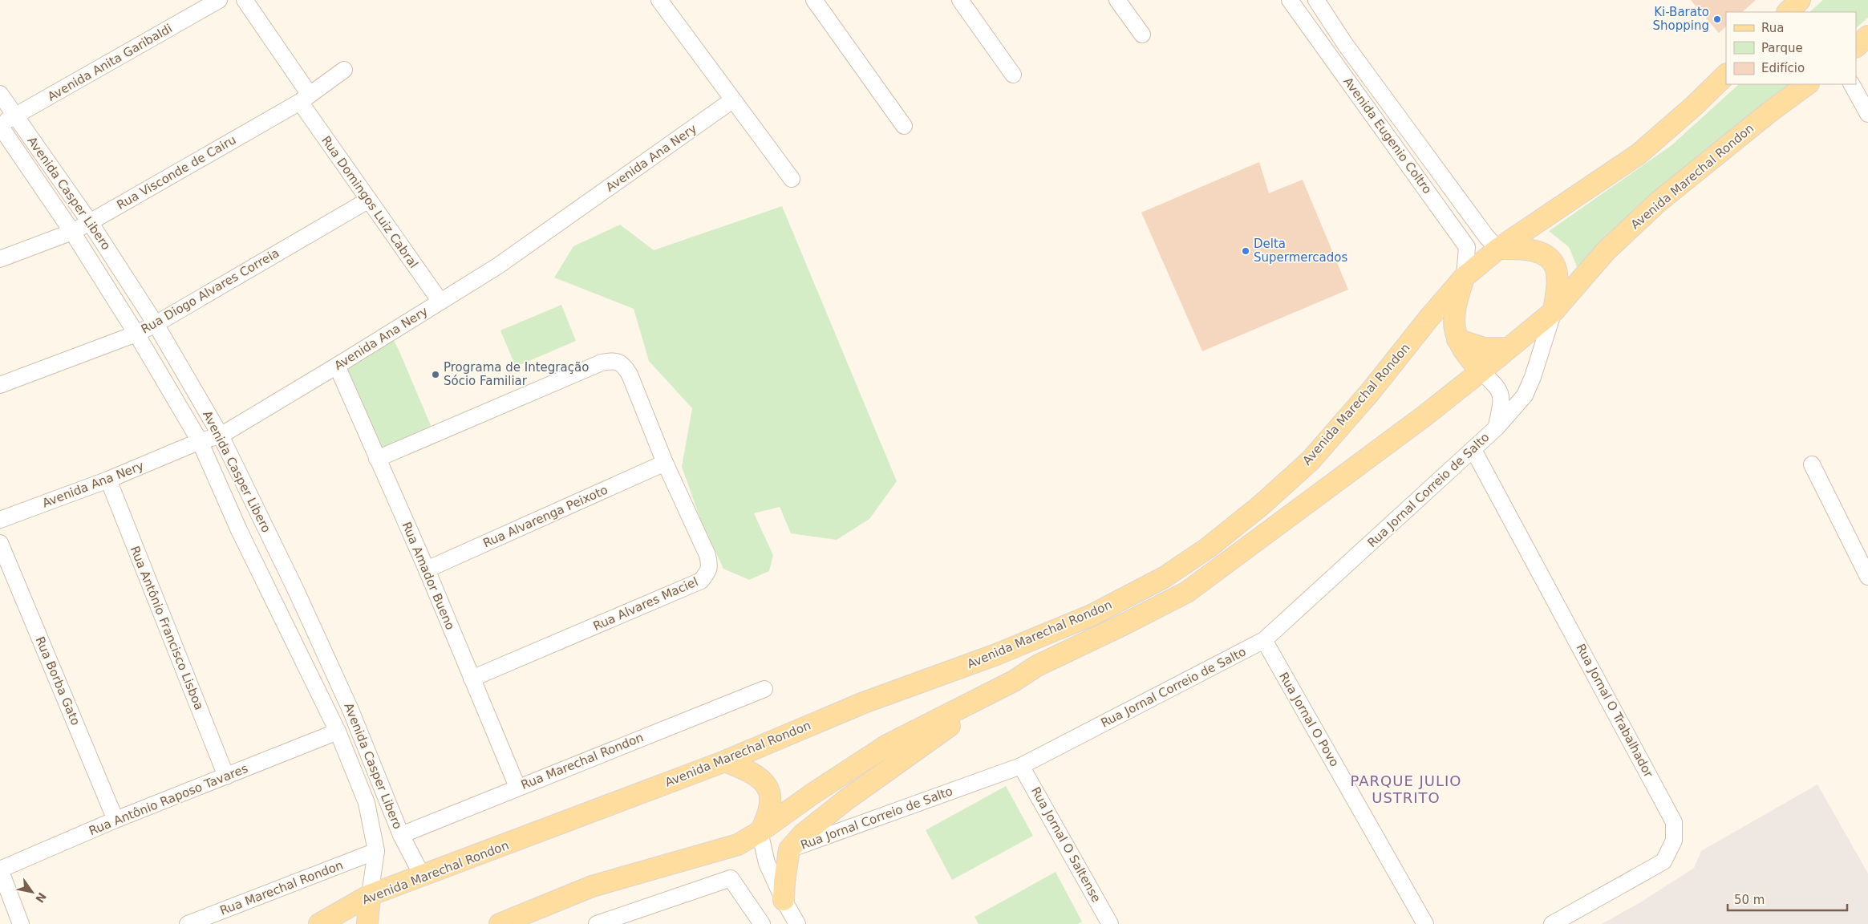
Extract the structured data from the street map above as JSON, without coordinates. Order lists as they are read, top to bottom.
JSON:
{
  "streets": {
    "main road": ["Avenida Marechal Rondon"],
    "street": [
      "Avenida Anita Garibaldi",
      "Avenida Eugenio Coltro",
      "Avenida Ana Nery",
      "Rua Visconde de Cairu",
      "Avenida Casper Libero",
      "Rua Domingos Luiz Cabral",
      "Rua Diogo Alvares Correia",
      "Rua Jornal Correio de Salto",
      "Rua Alvarenga Peixoto",
      "Rua Amador Bueno",
      "Rua Alvares Maciel",
      "Rua Antônio Francisco Lisboa",
      "Rua Borba Gato",
      "Rua Jornal O Trabalhador",
      "Rua Jornal O Povo",
      "Rua Marechal Rondon",
      "Rua Antônio Raposo Tavares",
      "Rua Jornal O Saltense"
    ]
  },
  "crossings": [
    ["Avenida Anita Garibaldi", "Avenida Casper Libero"],
    ["Avenida Eugenio Coltro", "Avenida Marechal Rondon"],
    ["Avenida Eugenio Coltro", "Rua Jornal Correio de Salto"],
    ["Avenida Ana Nery", "Avenida Casper Libero"],
    ["Avenida Ana Nery", "Rua Domingos Luiz Cabral"],
    ["Avenida Ana Nery", "Rua Amador Bueno"],
    ["Avenida Ana Nery", "Rua Antônio Francisco Lisboa"],
    ["Rua Visconde de Cairu", "Avenida Casper Libero"],
    ["Rua Visconde de Cairu", "Rua Domingos Luiz Cabral"],
    ["Avenida Marechal Rondon", "Avenida Casper Libero"],
    ["Avenida Marechal Rondon", "Rua Jornal Correio de Salto"],
    ["Avenida Casper Libero", "Rua Diogo Alvares Correia"],
    ["Avenida Casper Libero", "Rua Marechal Rondon"],
    ["Avenida Casper Libero", "Rua Antônio Raposo Tavares"],
    ["Rua Domingos Luiz Cabral", "Rua Diogo Alvares Correia"],
    ["Rua Jornal Correio de Salto", "Rua Jornal O Trabalhador"],
    ["Rua Jornal Correio de Salto", "Rua Jornal O Povo"],
    ["Rua Jornal Correio de Salto", "Rua Jornal O Saltense"],
    ["Rua Alvarenga Peixoto", "Rua Amador Bueno"],
    ["Rua Alvarenga Peixoto", "Rua Alvares Maciel"],
    ["Rua Amador Bueno", "Rua Alvares Maciel"],
    ["Rua Amador Bueno", "Rua Marechal Rondon"],
    ["Rua Antônio Francisco Lisboa", "Rua Antônio Raposo Tavares"],
    ["Rua Borba Gato", "Rua Antônio Raposo Tavares"]
  ],
  "districts": ["PARQUE JULIO USTRITO"],
  "places": ["Ki-Barato Shopping", "Delta Supermercados", "Programa de Integração Sócio Familiar"],
  "legend": ["Rua", "Parque", "Edifício"],
  "scale_bar": "50 m",
  "north": "bottom right"
}
